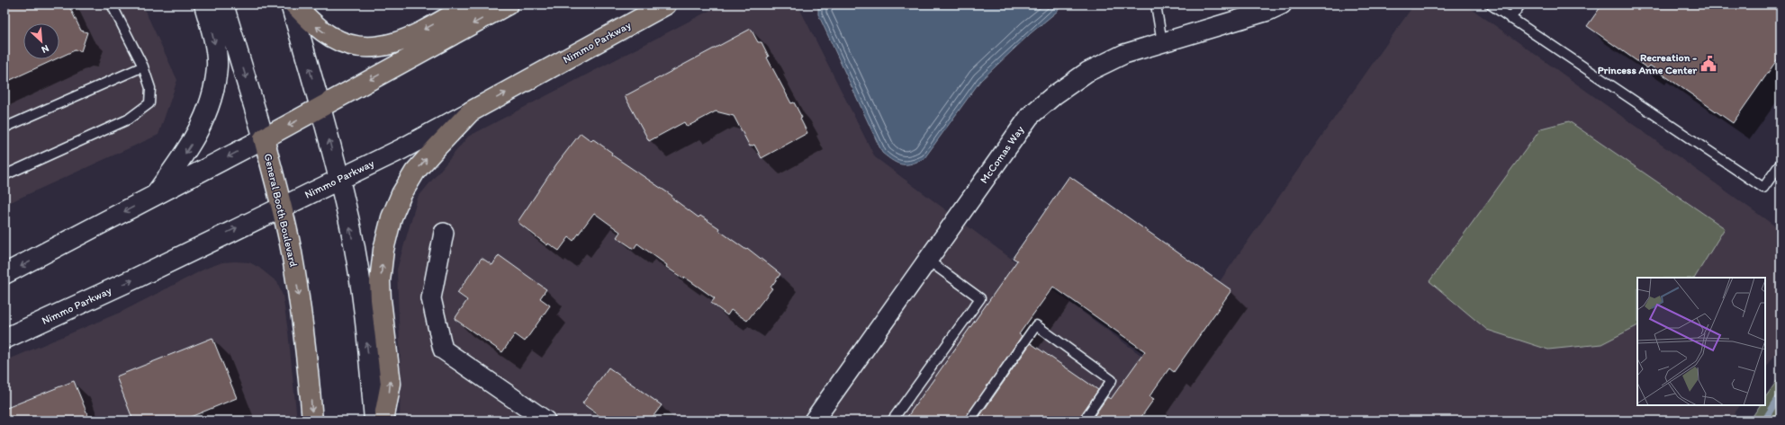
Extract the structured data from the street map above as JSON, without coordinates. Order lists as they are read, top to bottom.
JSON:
{
  "streets": {
    "highway": ["Nimmo Parkway", "General Booth Boulevard"],
    "street": ["McComas Way"]
  },
  "crossings": [
    ["Nimmo Parkway", "General Booth Boulevard"]
  ],
  "one_way": ["Nimmo Parkway"],
  "places": {
    "public building": ["Recreation - Princess Anne Center"]
  },
  "north": "bottom right"
}
